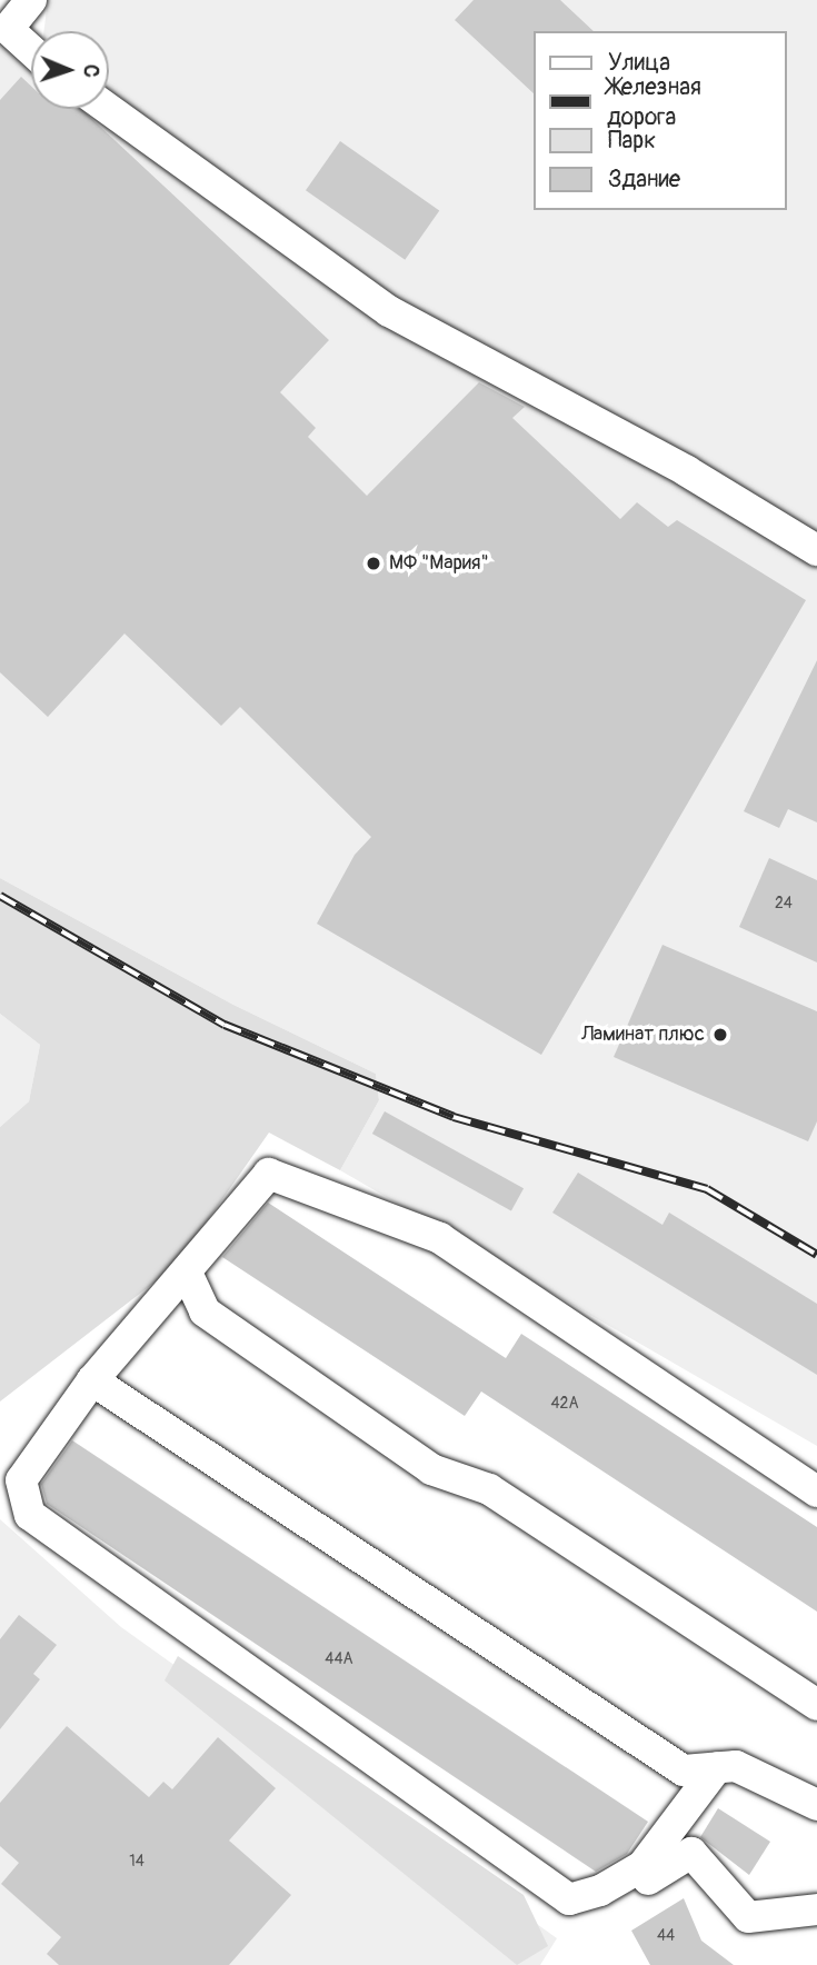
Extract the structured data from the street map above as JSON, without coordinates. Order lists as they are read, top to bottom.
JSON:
{
  "places": ["МФ \"Мария\"", "Ламинат плюс"],
  "house_numbers": [
    "24",
    "42А",
    "44А",
    "14",
    "44"
  ],
  "legend": [
    "Улица",
    "Железная дорога",
    "Парк",
    "Здание"
  ],
  "north": "right"
}
